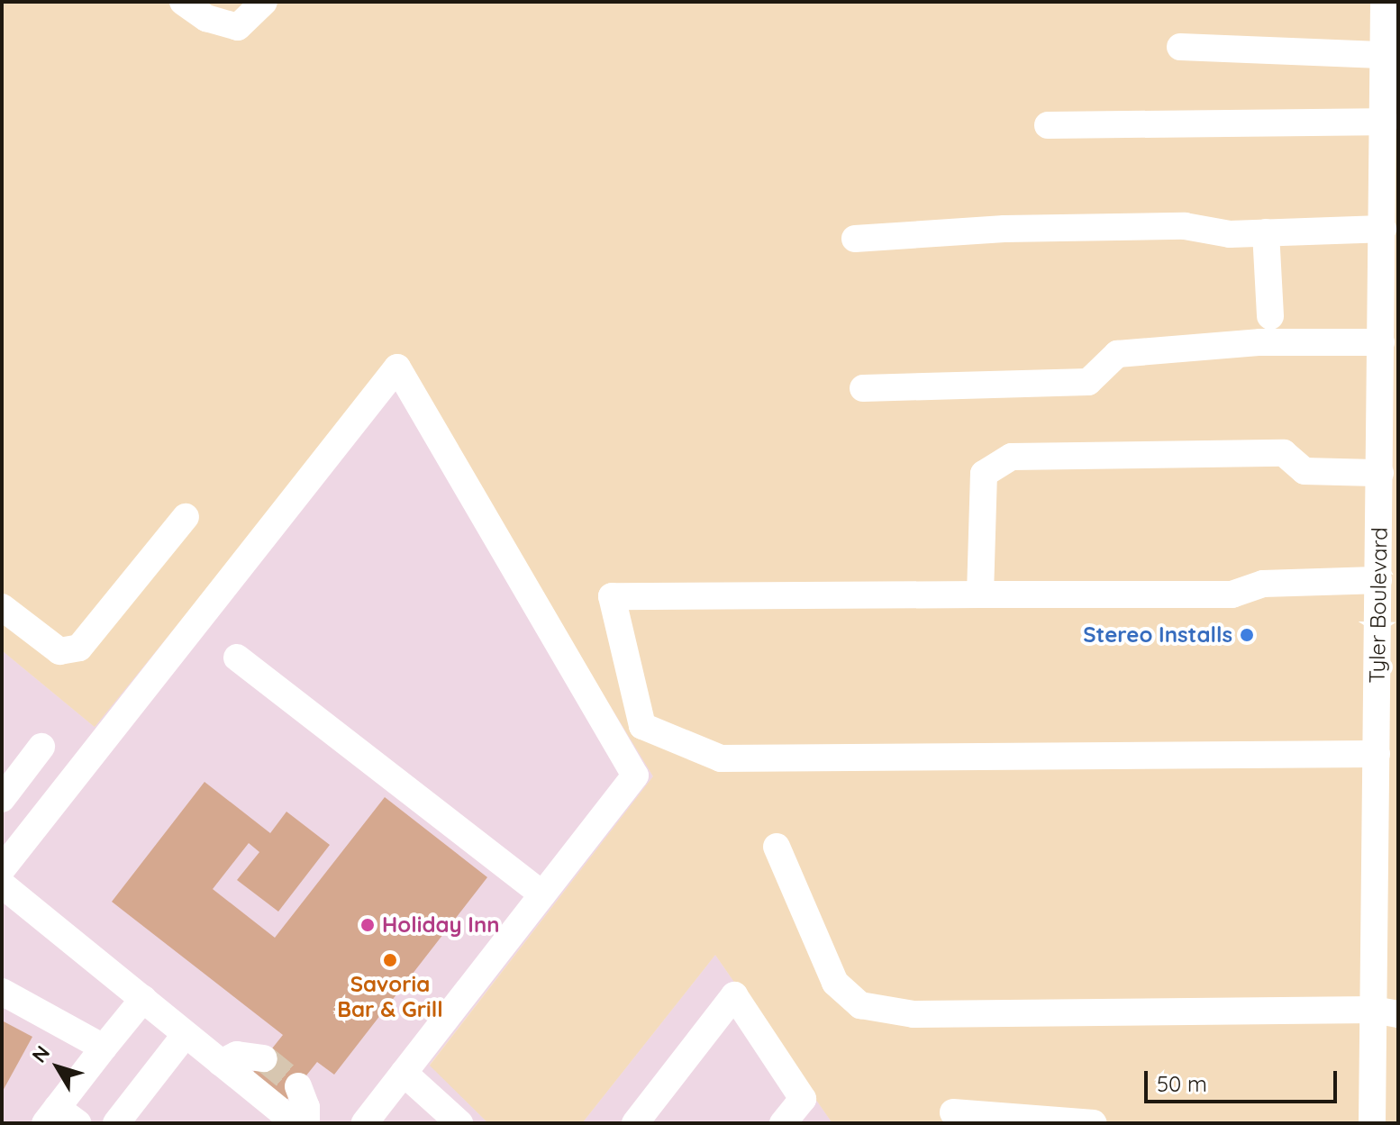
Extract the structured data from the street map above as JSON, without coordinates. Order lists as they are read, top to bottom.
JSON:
{
  "streets": {
    "street": ["Tyler Boulevard"]
  },
  "places": ["Stereo Installs", "Holiday Inn", "Savoria Bar & Grill"],
  "scale_bar": "50 m",
  "north": "top left"
}
